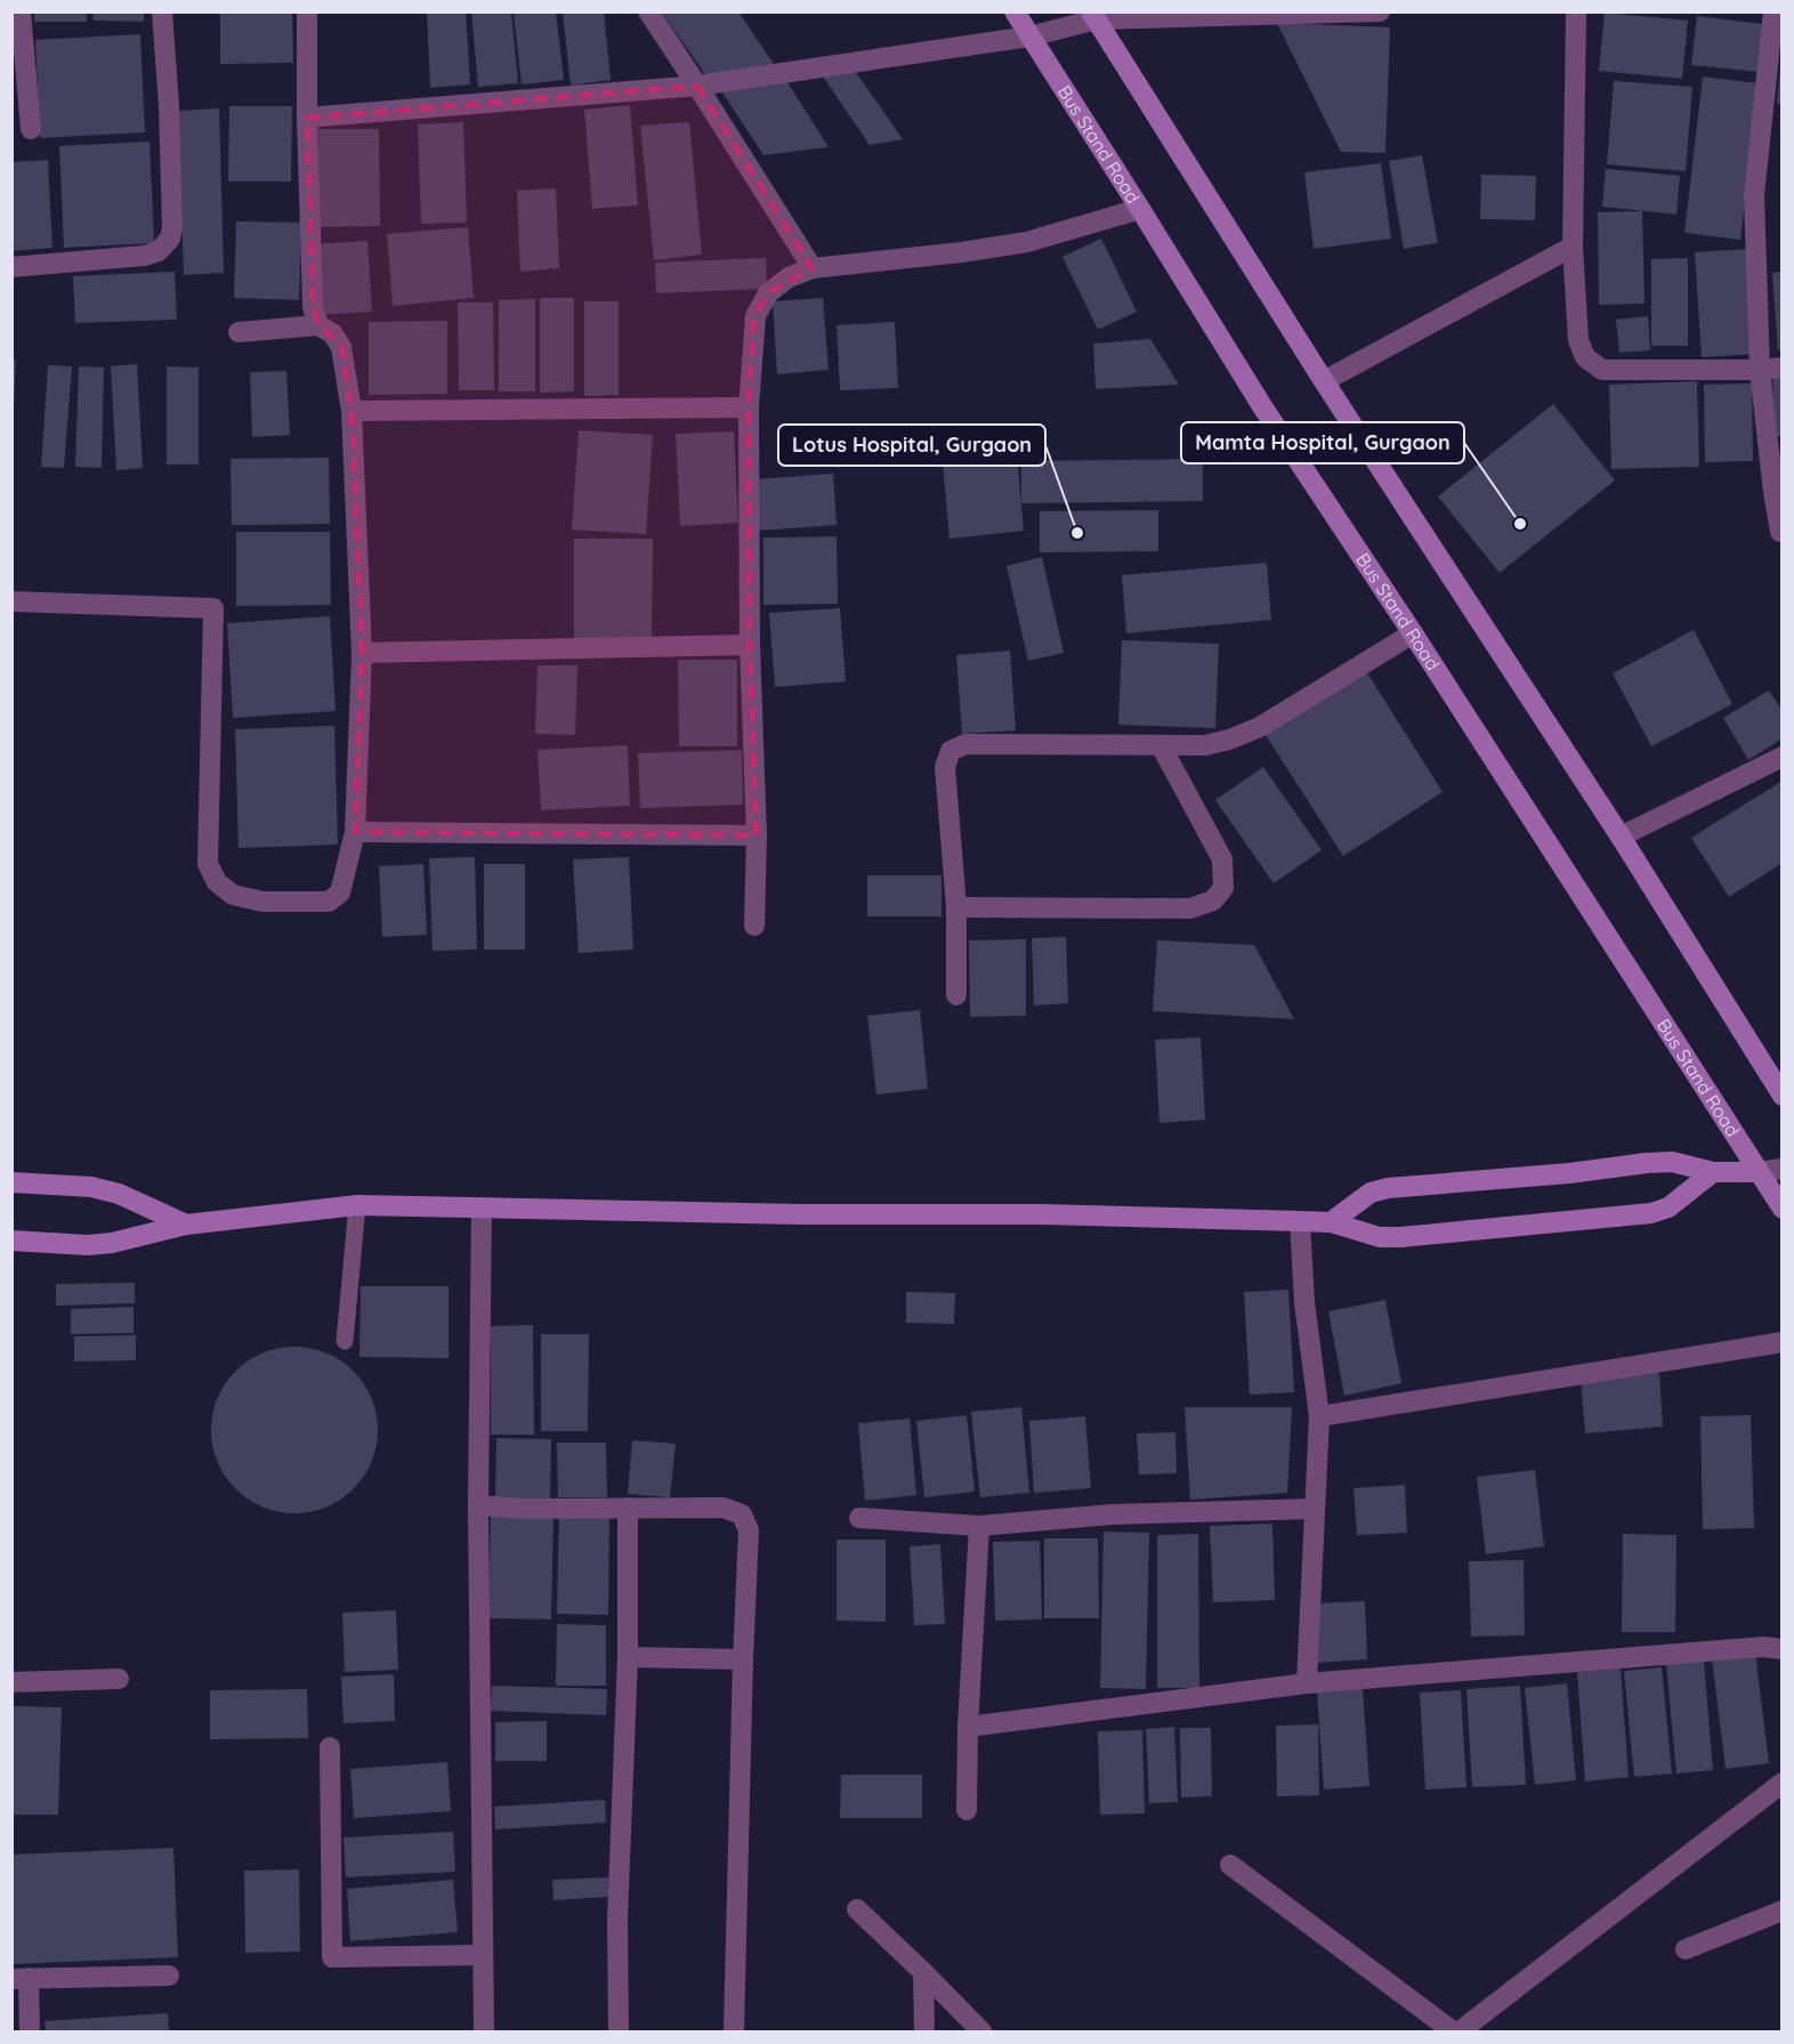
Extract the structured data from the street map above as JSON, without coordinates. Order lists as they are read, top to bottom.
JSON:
{
  "streets": {
    "street": ["Bus Stand Road"]
  },
  "places": ["Mamta Hospital, Gurgaon", "Lotus Hospital, Gurgaon"]
}
